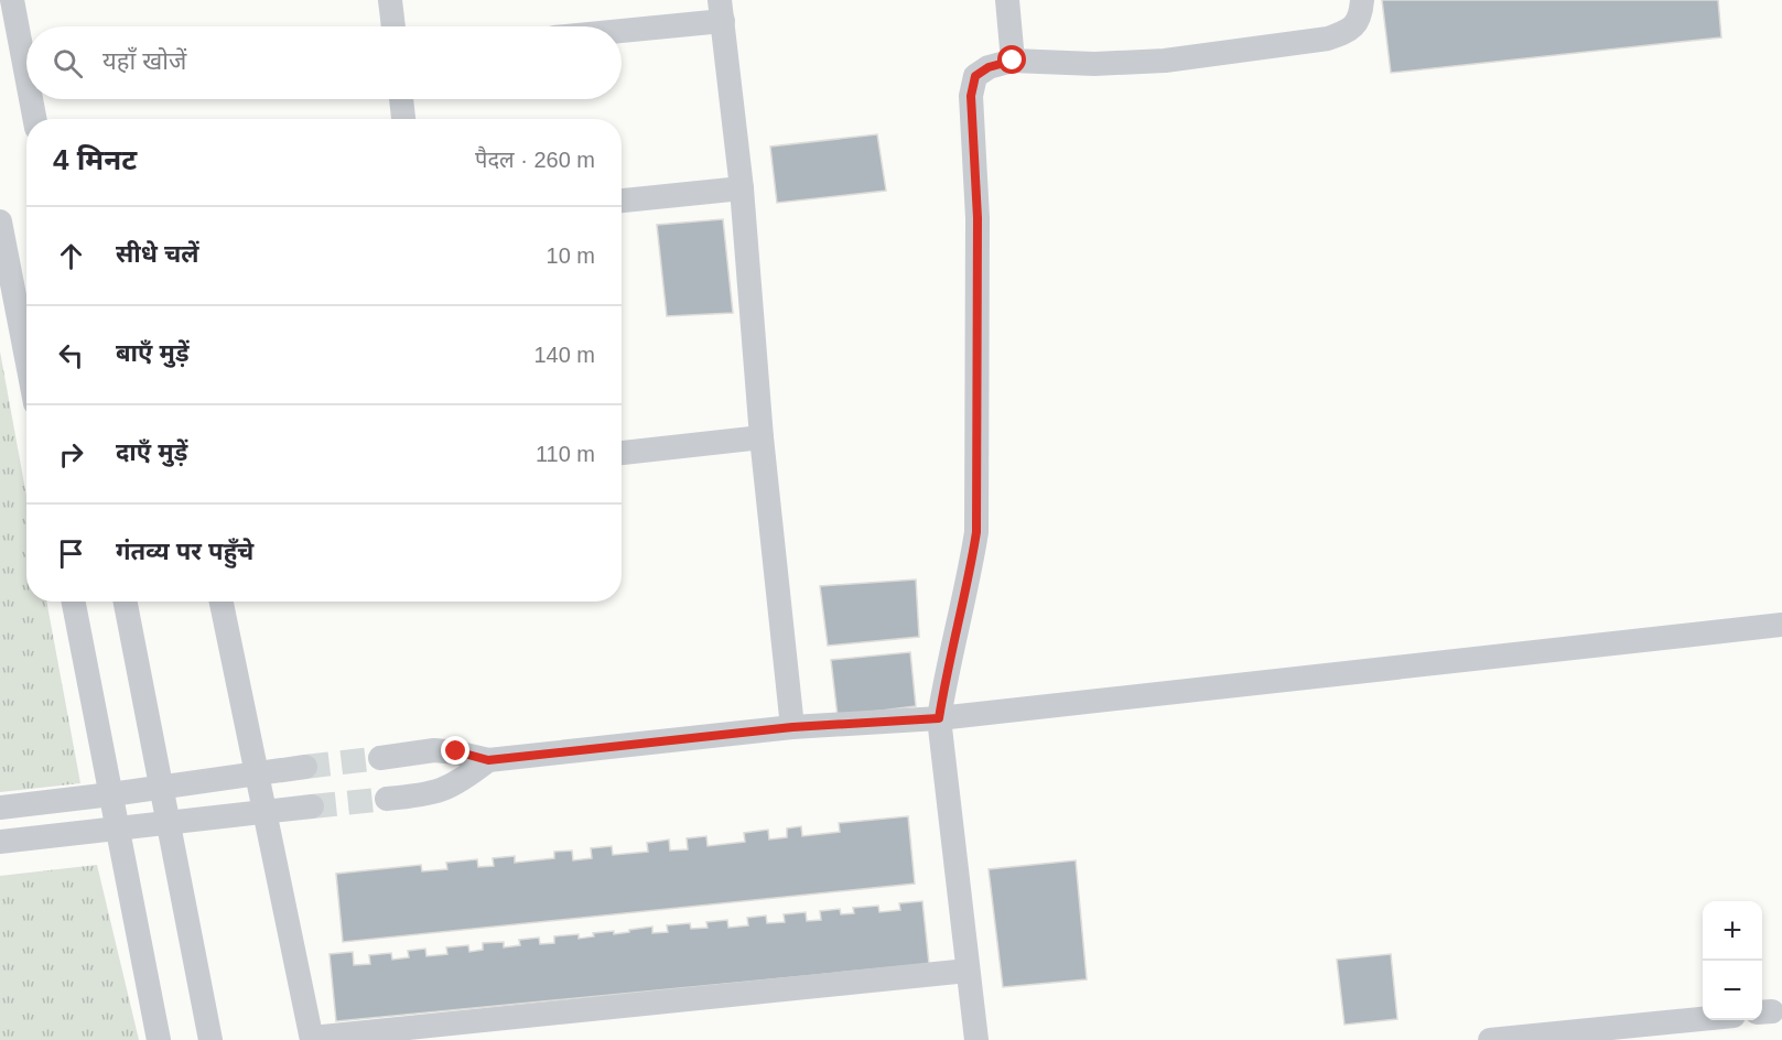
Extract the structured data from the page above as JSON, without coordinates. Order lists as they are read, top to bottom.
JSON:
{
  "page": {
    "search": "यहाँ खोजें",
    "heading": ["4 मिनट", "पैदल · 260 m"],
    "list": [
      ["सीधे चलें", "10 m"],
      ["बाएँ मुड़ें", "140 m"],
      ["दाएँ मुड़ें", "110 m"],
      "गंतव्य पर पहुँचे"
    ],
    "map_buttons": ["+", "−"]
  }
}
